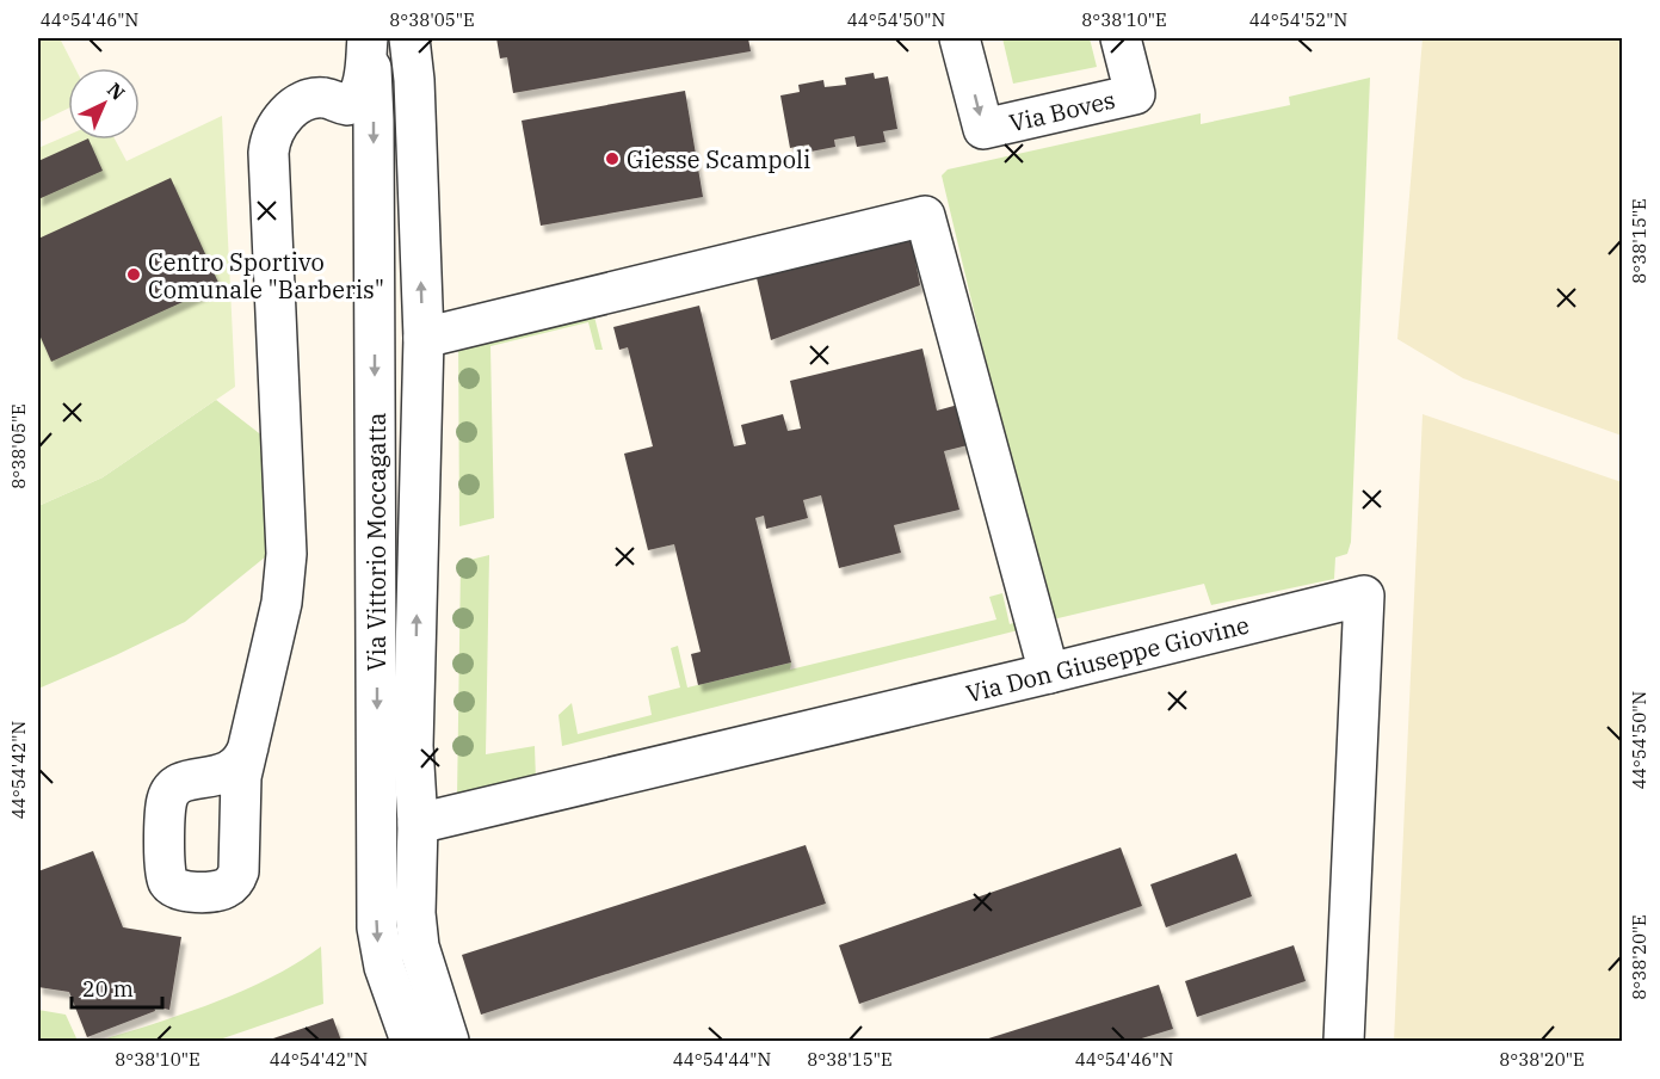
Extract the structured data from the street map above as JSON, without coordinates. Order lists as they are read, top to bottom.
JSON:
{
  "streets": {
    "street": ["Via Boves", "Via Vittorio Moccagatta", "Via Don Giuseppe Giovine"]
  },
  "crossings": [
    ["Via Vittorio Moccagatta", "Via Don Giuseppe Giovine"]
  ],
  "places": ["Giesse Scampoli", "Centro Sportivo Comunale \"Barberis\""],
  "scale_bar": "20 m",
  "north": "top right",
  "coordinates": [
    "44°54'46\"N",
    "8°38'05\"E",
    "44°54'50\"N",
    "8°38'10\"E",
    "44°54'52\"N",
    "8°38'15\"E",
    "44°54'42\"N",
    "8°38'20\"E",
    "44°54'44\"N"
  ]
}
